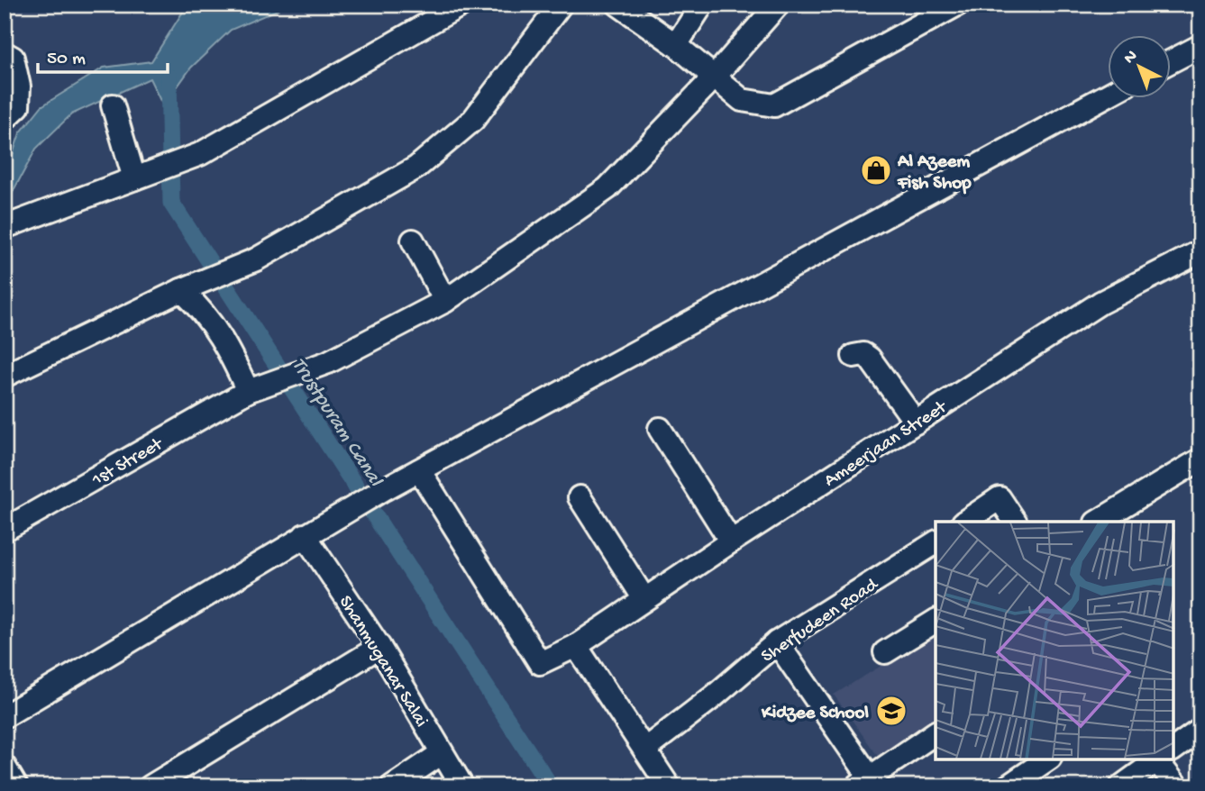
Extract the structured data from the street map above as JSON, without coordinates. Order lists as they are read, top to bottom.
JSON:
{
  "streets": {
    "street": [
      "Ameerjaan Street",
      "1st Street",
      "Sherfudeen Road",
      "Shanmuganar Salai"
    ]
  },
  "water": ["Trustpuram Canal"],
  "places": {
    "shop": ["Al Azeem Fish Shop"],
    "school or university": ["Kidzee School"]
  },
  "scale_bar": "50 m",
  "north": "top left"
}
